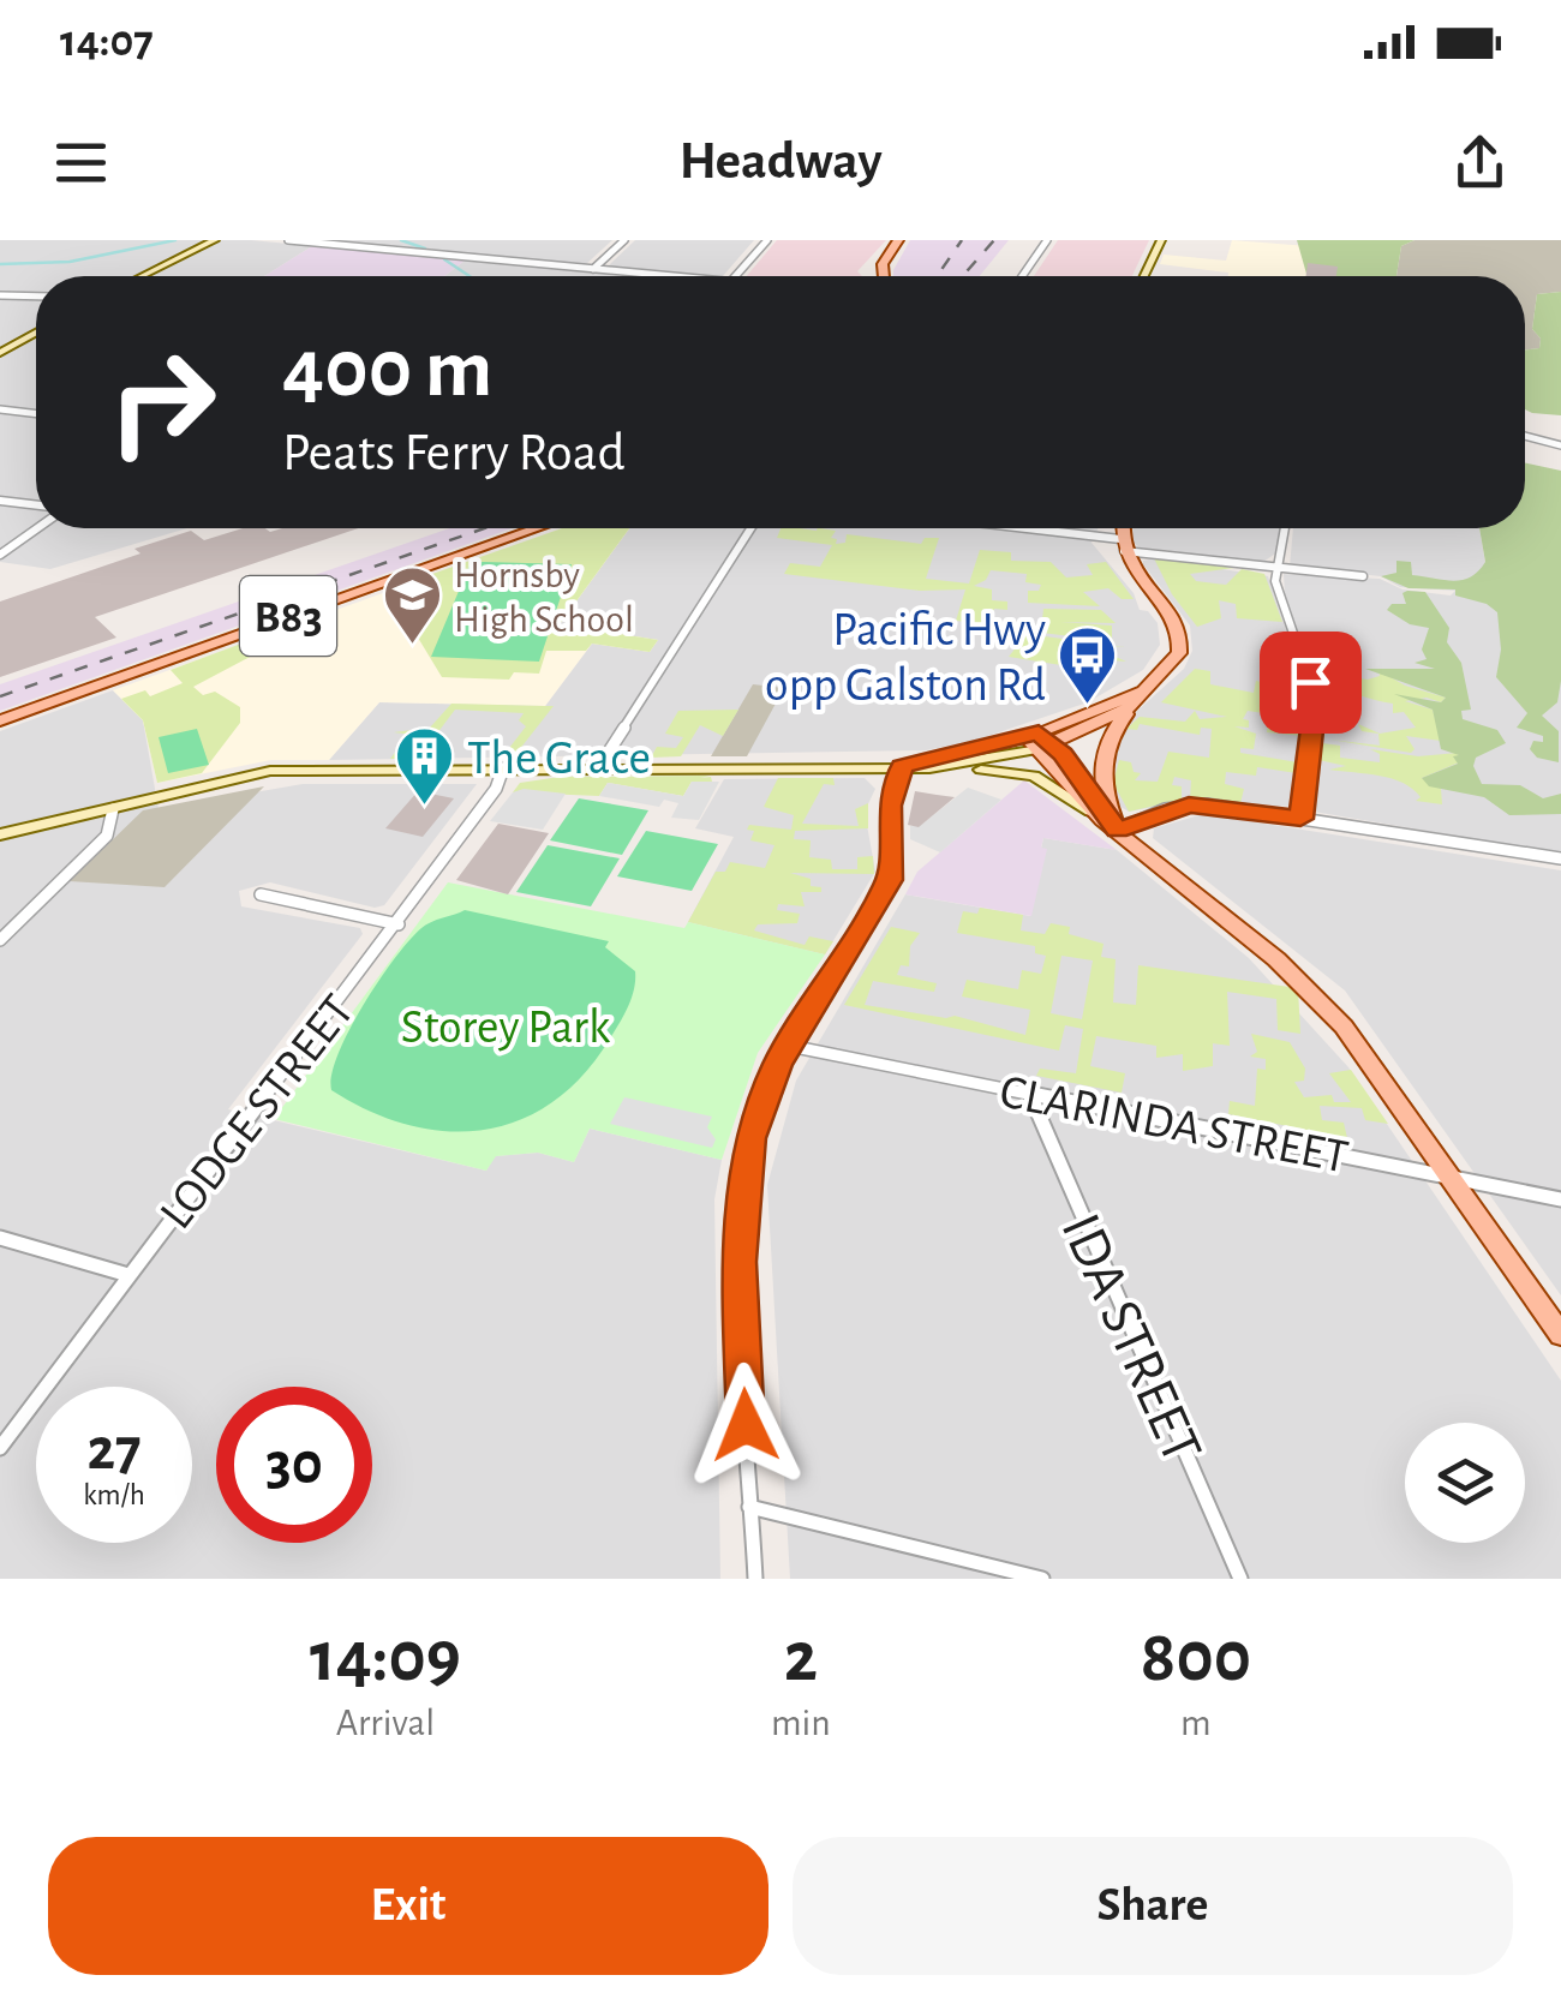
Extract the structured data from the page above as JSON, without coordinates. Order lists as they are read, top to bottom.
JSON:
{
  "streets": {
    "main road": ["B83"],
    "street": ["LODGE STREET", "CLARINDA STREET", "IDA STREET"]
  },
  "crossings": [
    ["CLARINDA STREET", "IDA STREET"]
  ],
  "parks": ["Storey Park"],
  "places": {
    "school or university": ["Hornsby High School"],
    "bus stop": ["Pacific Hwy opp Galston Rd"],
    "building": ["The Grace"]
  },
  "page": {
    "status": "14:07",
    "header": "Headway",
    "turn": ["400 m", "Peats Ferry Road"],
    "speed": "27 km/h",
    "limit": "30",
    "eta": [
      "14:09",
      "Arrival",
      "2",
      "min",
      "800",
      "m"
    ],
    "buttons": ["Exit", "Share"]
  }
}
